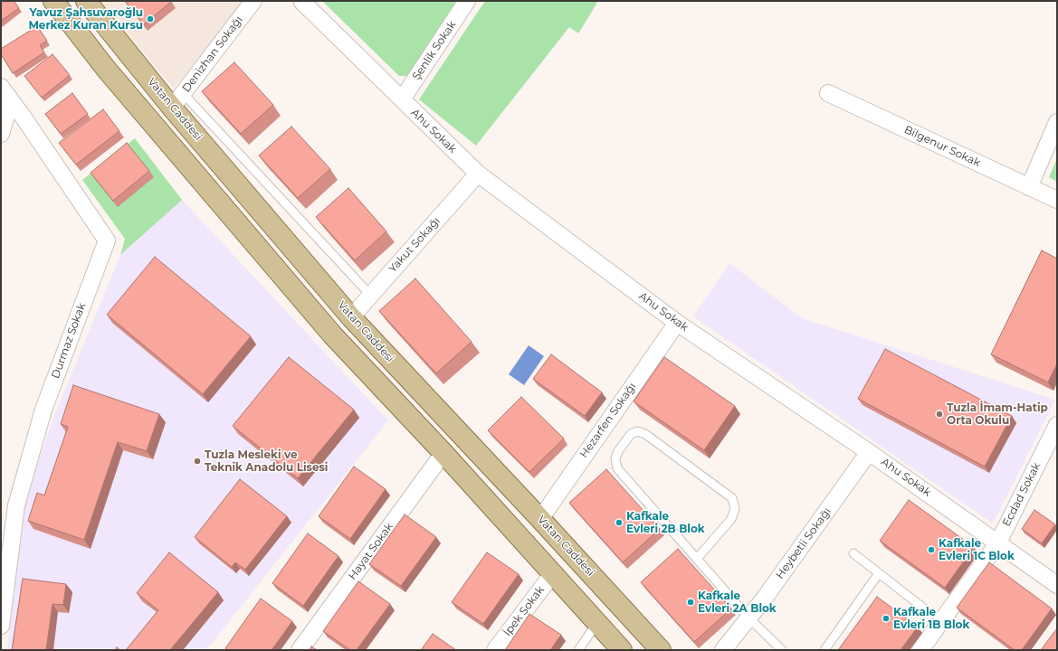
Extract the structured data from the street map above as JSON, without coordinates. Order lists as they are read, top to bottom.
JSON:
{
  "streets": {
    "main road": ["Vatan Caddesi"],
    "street": [
      "Şenlik Sokak",
      "Denizhan Sokağı",
      "Ahu Sokak",
      "Bilgenur Sokak",
      "Yakut Sokağı",
      "Durmaz Sokak",
      "Hezarfen Sokağı",
      "Ecdad Sokak",
      "Heybetli Sokağı",
      "Hayat Sokak",
      "İpek Sokak"
    ]
  },
  "crossings": [
    ["Şenlik Sokak", "Ahu Sokak"],
    ["Denizhan Sokağı", "Vatan Caddesi"],
    ["Vatan Caddesi", "Yakut Sokağı"],
    ["Vatan Caddesi", "Hezarfen Sokağı"],
    ["Ahu Sokak", "Yakut Sokağı"],
    ["Ahu Sokak", "Hezarfen Sokağı"],
    ["Ahu Sokak", "Ecdad Sokak"],
    ["Ahu Sokak", "Heybetli Sokağı"]
  ],
  "places": [
    "Yavuz Şahsuvaroğlu Merkez Kuran Kursu",
    "Tuzla İmam-Hatip Orta Okulu",
    "Tuzla Mesleki ve Teknik Anadolu Lisesi",
    "Kafkale Evleri 2B Blok",
    "Kafkale Evleri 1C Blok",
    "Kafkale Evleri 2A Blok",
    "Kafkale Evleri 1B Blok"
  ]
}
